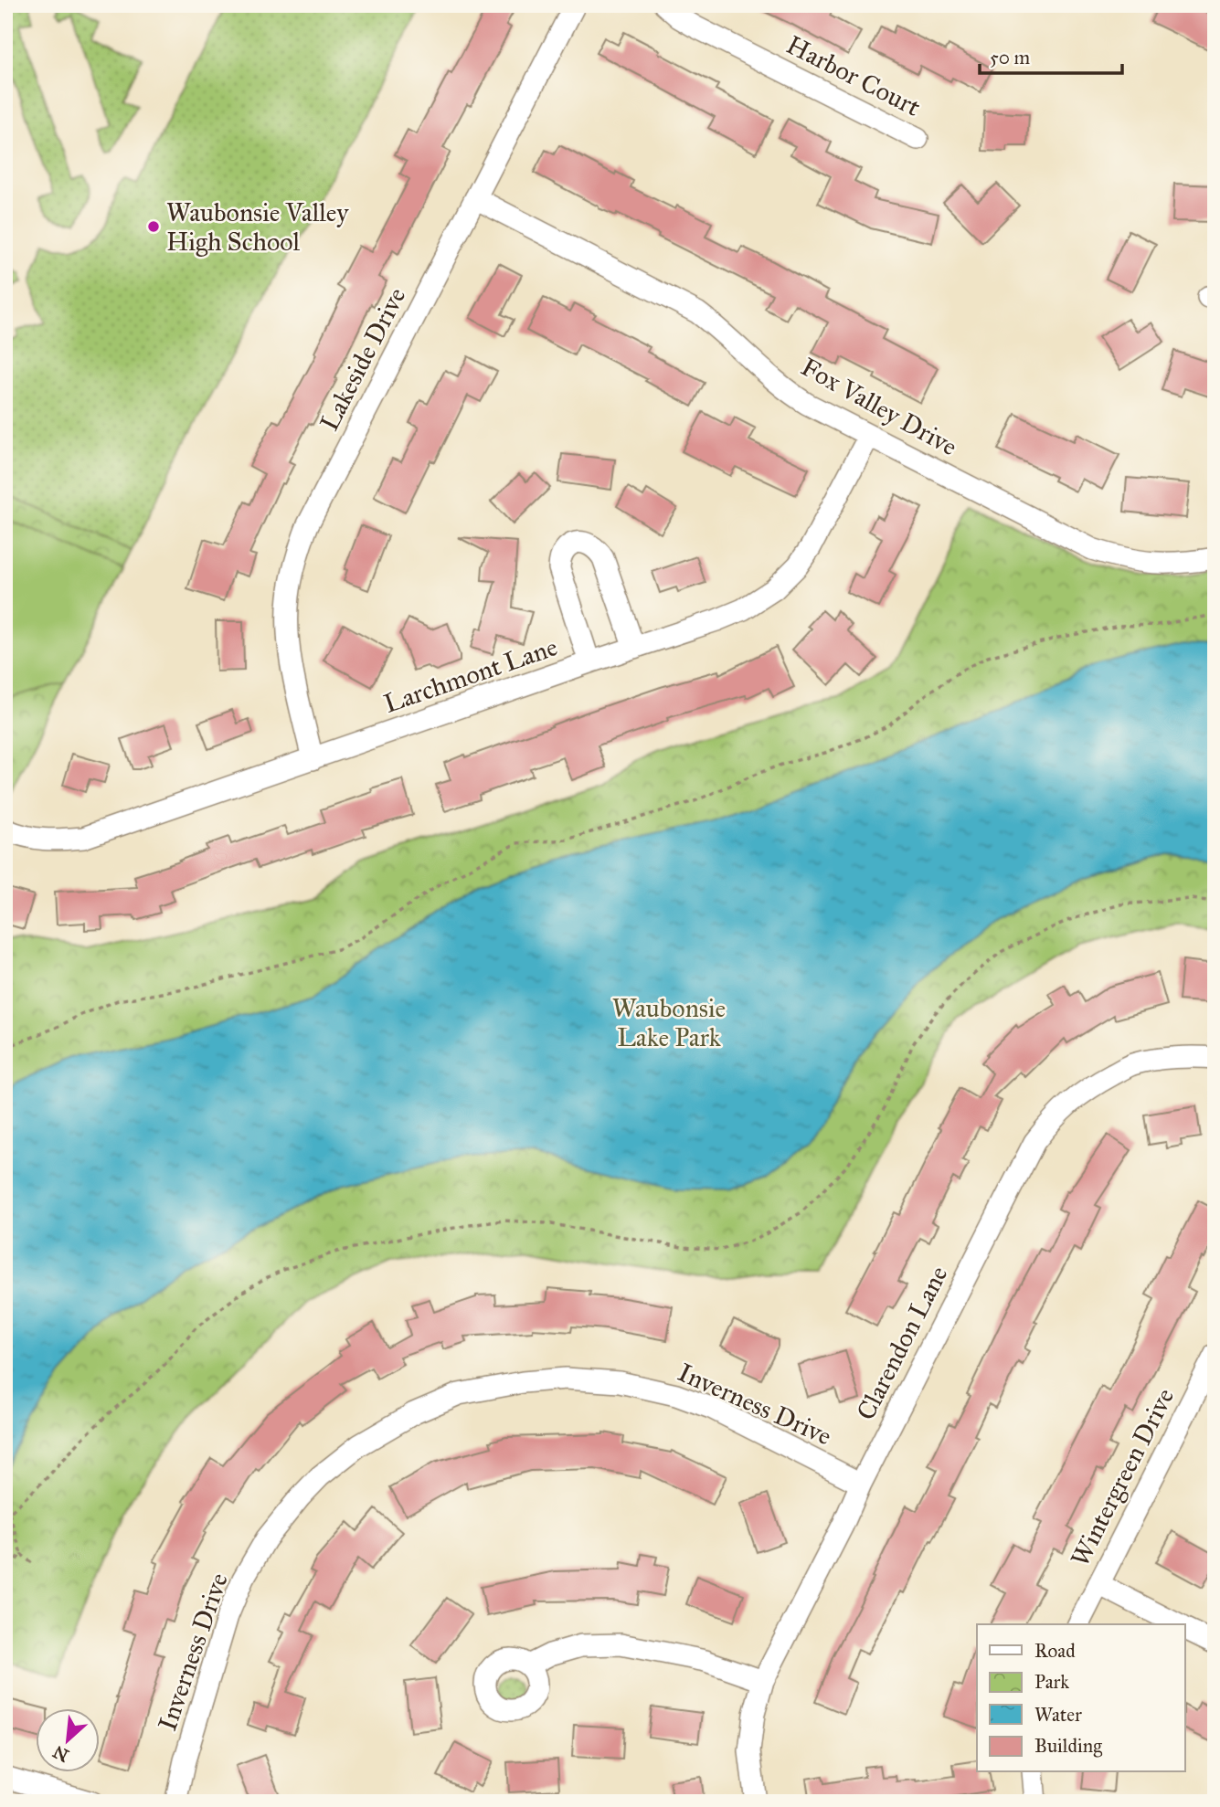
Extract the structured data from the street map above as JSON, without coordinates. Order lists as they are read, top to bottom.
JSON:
{
  "streets": {
    "street": [
      "Harbor Court",
      "Lakeside Drive",
      "Fox Valley Drive",
      "Larchmont Lane",
      "Clarendon Lane",
      "Inverness Drive",
      "Wintergreen Drive"
    ]
  },
  "crossings": [
    ["Lakeside Drive", "Fox Valley Drive"],
    ["Lakeside Drive", "Larchmont Lane"],
    ["Fox Valley Drive", "Larchmont Lane"],
    ["Clarendon Lane", "Inverness Drive"]
  ],
  "parks": ["Waubonsie Lake Park"],
  "places": ["Waubonsie Valley High School"],
  "legend": [
    "Road",
    "Park",
    "Water",
    "Building"
  ],
  "scale_bar": "50 m",
  "north": "bottom left"
}
